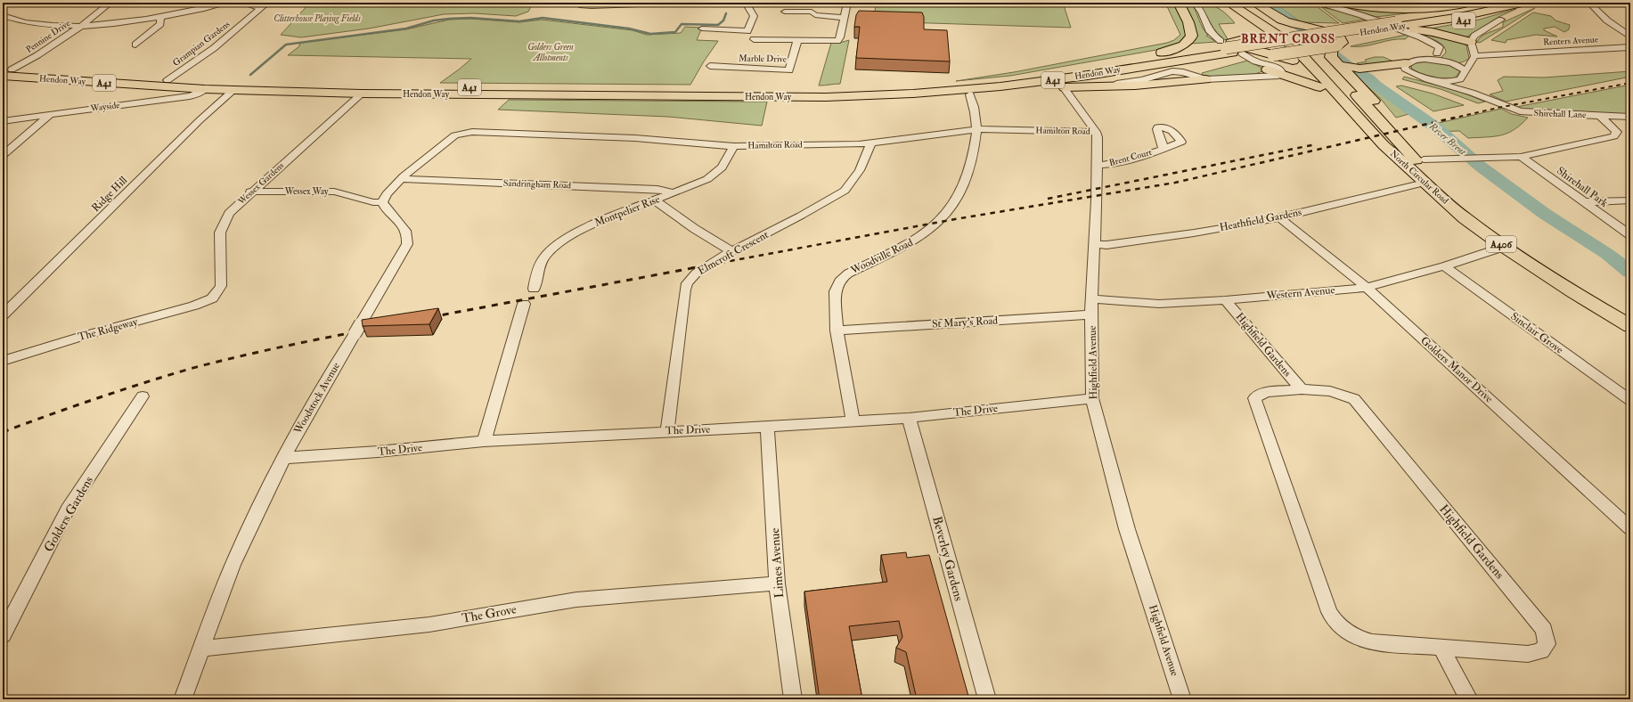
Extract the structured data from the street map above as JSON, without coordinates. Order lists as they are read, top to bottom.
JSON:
{
  "streets": {
    "highway": [
      "A41",
      "Hendon Way",
      "North Circular Road",
      "A406"
    ],
    "street": [
      "Pennine Drive",
      "Renters Avenue",
      "Grampian Gardens",
      "Marble Drive",
      "Wayside",
      "Shirehall Lane",
      "Hamilton Road",
      "Brent Court",
      "Wessex Gardens",
      "Sandringham Road",
      "Shirehall Park",
      "Wessex Way",
      "Ridge Hill",
      "Montpelier Rise",
      "Heathfield Gardens",
      "Elmcroft Crescent",
      "Woodville Road",
      "Western Avenue",
      "St Mary's Road",
      "The Ridgeway",
      "Sinclair Grove",
      "Highfield Gardens",
      "Highfield Avenue",
      "Golders Manor Drive",
      "Woodstock Avenue",
      "The Drive",
      "Golders Gardens",
      "Beverley Gardens",
      "Limes Avenue",
      "The Grove"
    ]
  },
  "crossings": [
    ["A41", "Hendon Way"],
    ["A41", "A406"],
    ["Hendon Way", "Pennine Drive"],
    ["Hendon Way", "Grampian Gardens"],
    ["Hendon Way", "Wayside"],
    ["Hendon Way", "Wessex Gardens"],
    ["Hendon Way", "Ridge Hill"],
    ["Shirehall Lane", "Shirehall Park"],
    ["Hamilton Road", "Sandringham Road"],
    ["Hamilton Road", "Montpelier Rise"],
    ["Hamilton Road", "Elmcroft Crescent"],
    ["Hamilton Road", "Woodville Road"],
    ["Hamilton Road", "Highfield Avenue"],
    ["Brent Court", "Highfield Avenue"],
    ["North Circular Road", "Heathfield Gardens"],
    ["North Circular Road", "A406"],
    ["North Circular Road", "Western Avenue"],
    ["Wessex Gardens", "Wessex Way"],
    ["Wessex Gardens", "The Ridgeway"],
    ["Sandringham Road", "Montpelier Rise"],
    ["Wessex Way", "Woodstock Avenue"],
    ["Heathfield Gardens", "Highfield Avenue"],
    ["Heathfield Gardens", "Golders Manor Drive"],
    ["Elmcroft Crescent", "The Drive"],
    ["Woodville Road", "St Mary's Road"],
    ["Woodville Road", "The Drive"],
    ["Western Avenue", "Sinclair Grove"],
    ["Western Avenue", "Highfield Gardens"],
    ["Western Avenue", "Highfield Avenue"],
    ["Western Avenue", "Golders Manor Drive"],
    ["St Mary's Road", "Highfield Avenue"],
    ["Highfield Avenue", "The Drive"],
    ["Woodstock Avenue", "The Drive"],
    ["Woodstock Avenue", "The Grove"],
    ["The Drive", "Beverley Gardens"],
    ["The Drive", "Limes Avenue"],
    ["Limes Avenue", "The Grove"]
  ],
  "districts": ["BRENT CROSS"],
  "water": ["River Brent"],
  "parks": ["Clitterhouse Playing Fields", "Golders Green Allotments"]
}
